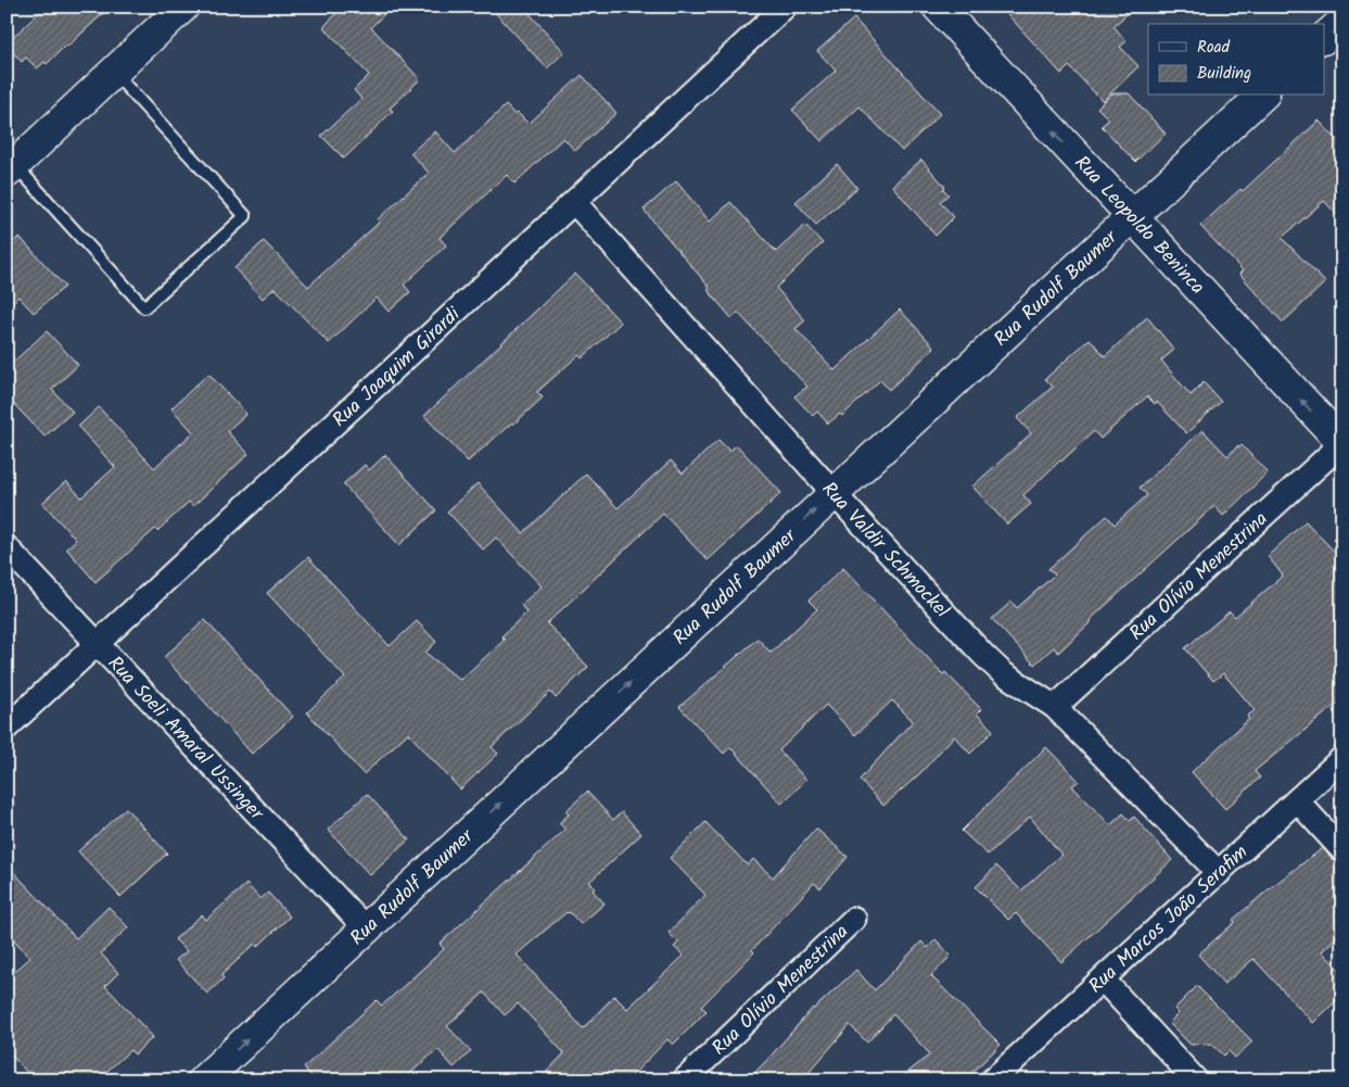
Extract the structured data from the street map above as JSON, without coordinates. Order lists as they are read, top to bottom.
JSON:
{
  "streets": {
    "street": [
      "Rua Leopoldo Beninca",
      "Rua Rudolf Baumer",
      "Rua Joaquim Girardi",
      "Rua Valdir Schmockel",
      "Rua Olívio Menestrina",
      "Rua Soeli Amaral Ussinger",
      "Rua Marcos João Serafim"
    ]
  },
  "crossings": [
    ["Rua Leopoldo Beninca", "Rua Rudolf Baumer"],
    ["Rua Leopoldo Beninca", "Rua Olívio Menestrina"],
    ["Rua Rudolf Baumer", "Rua Valdir Schmockel"],
    ["Rua Rudolf Baumer", "Rua Soeli Amaral Ussinger"],
    ["Rua Joaquim Girardi", "Rua Valdir Schmockel"],
    ["Rua Joaquim Girardi", "Rua Soeli Amaral Ussinger"],
    ["Rua Valdir Schmockel", "Rua Olívio Menestrina"],
    ["Rua Valdir Schmockel", "Rua Marcos João Serafim"]
  ],
  "one_way": ["Rua Leopoldo Beninca", "Rua Rudolf Baumer"],
  "legend": ["Road", "Building"]
}
